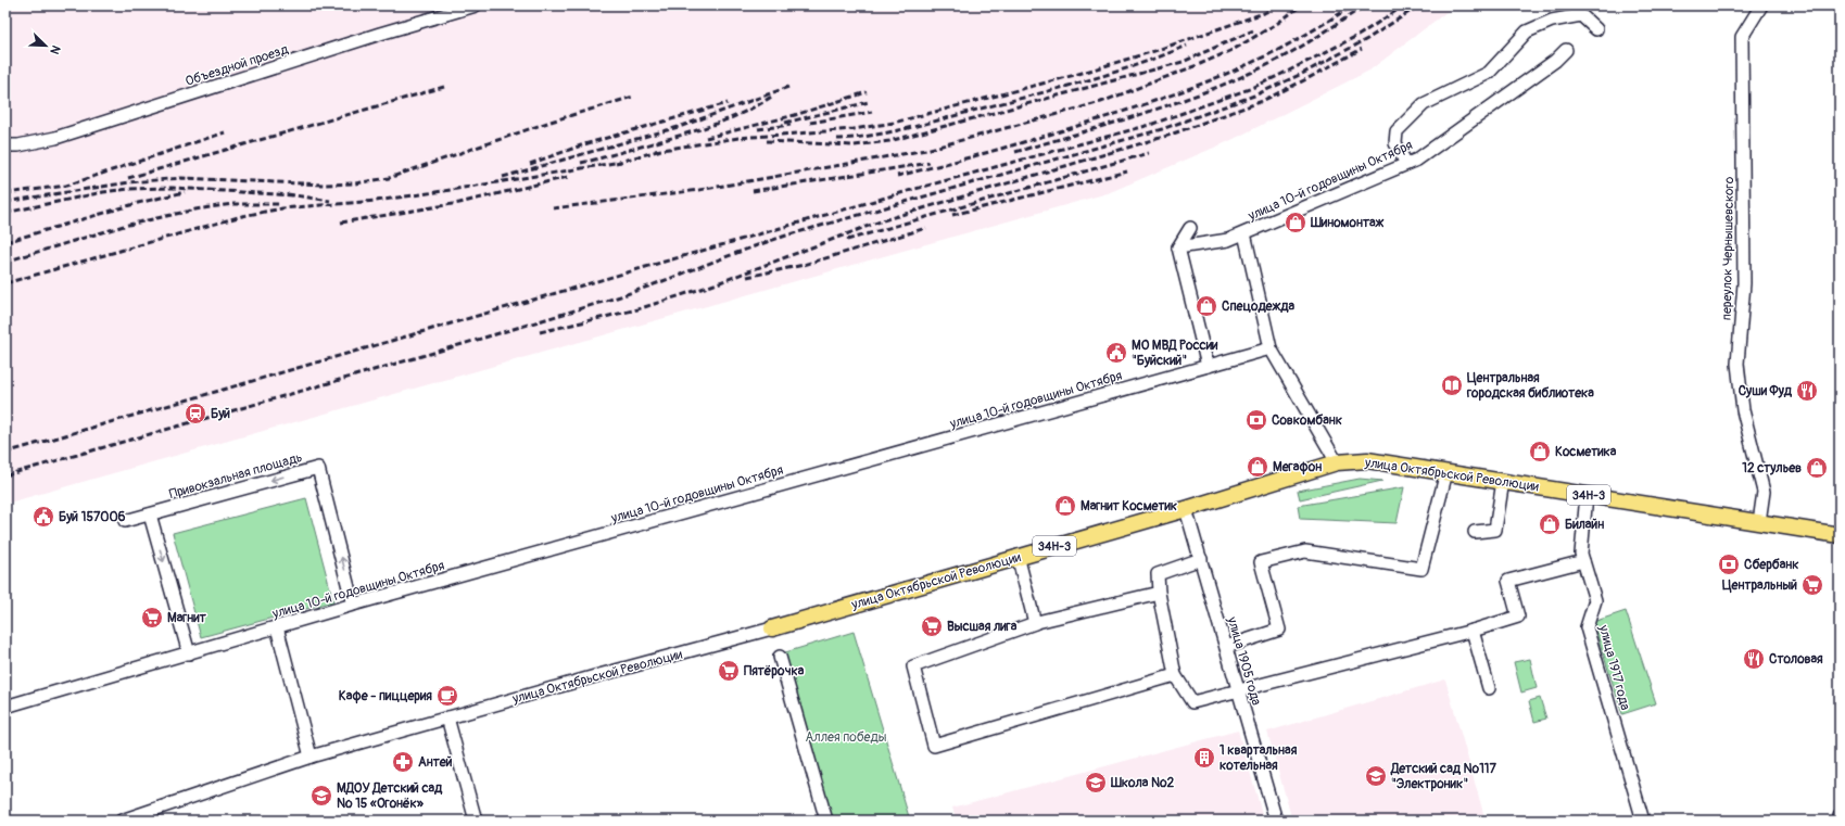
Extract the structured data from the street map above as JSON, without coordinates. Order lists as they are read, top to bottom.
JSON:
{
  "streets": {
    "main road": ["улица Октябрьской Революции", "34Н-3"],
    "street": [
      "Объездной проезд",
      "улица 10-й годовщины Октября",
      "переулок Чернышевского",
      "Привокзальная площадь",
      "улица 1905 года",
      "улица 1917 года"
    ]
  },
  "crossings": [
    ["улица 10-й годовщины Октября", "Привокзальная площадь"],
    ["переулок Чернышевского", "улица Октябрьской Революции"],
    ["улица Октябрьской Революции", "улица 1905 года"],
    ["улица Октябрьской Революции", "улица 1917 года"]
  ],
  "parks": ["Аллея победы"],
  "places": {
    "shop": [
      "Шиномонтаж",
      "Спецодежда",
      "Косметика",
      "Мегафон",
      "12 стульев",
      "Магнит Косметик",
      "Билайн"
    ],
    "public building": ["МО МВД России \"Буйский\"", "Буй 157006"],
    "library": ["Центральная городская библиотека"],
    "restaurant": ["Суши Фуд", "Столовая"],
    "station": ["Буй"],
    "bank": ["Совкомбанк", "Сбербанк"],
    "supermarket": [
      "Центральный",
      "Магнит",
      "Высшая лига",
      "Пятёрочка"
    ],
    "cafe": ["Кафе - пиццерия"],
    "building": ["1 квартальная котельная"],
    "pharmacy": ["Антей"],
    "school or university": ["Детский сад №117 \"Электроник\"", "Школа №2", "МДОУ Детский сад № 15 «Огонёк»"]
  },
  "north": "bottom right"
}
